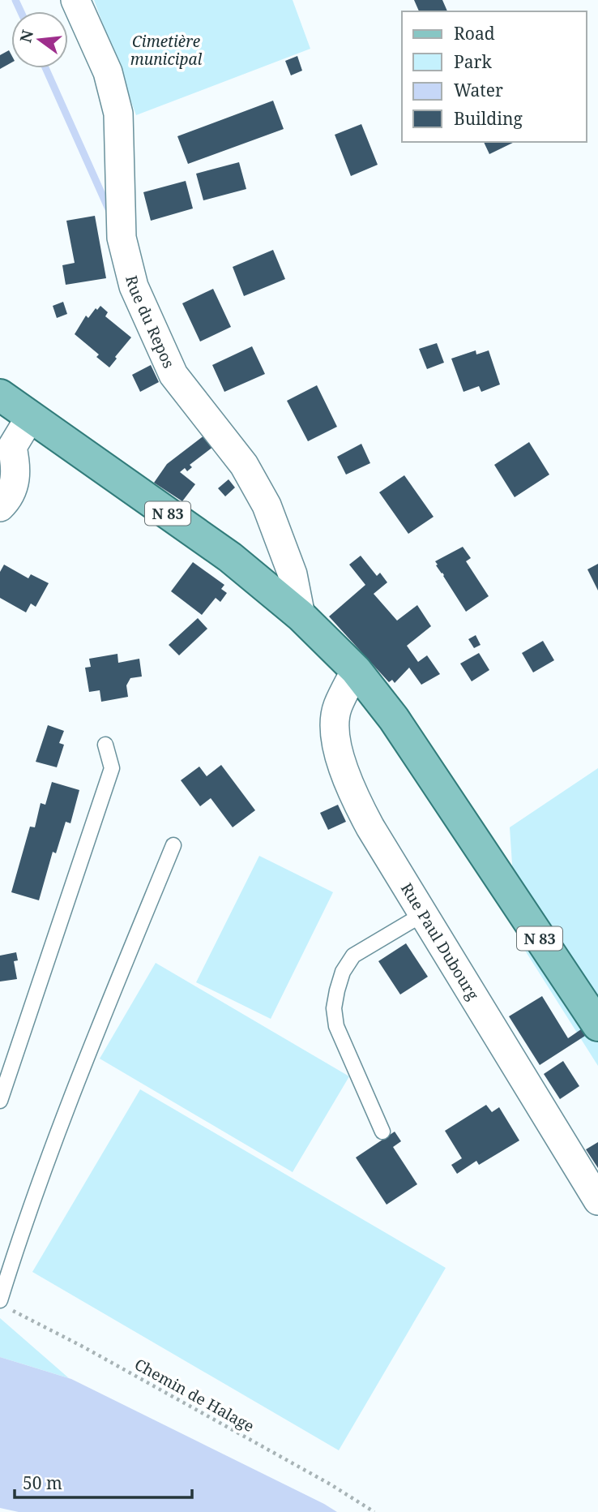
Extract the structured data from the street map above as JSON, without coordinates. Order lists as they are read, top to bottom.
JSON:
{
  "streets": {
    "main road": ["N 83"],
    "street": ["Rue du Repos", "Rue Paul Dubourg"],
    "path": ["Chemin de Halage"]
  },
  "crossings": [
    ["Rue du Repos", "N 83"],
    ["N 83", "Rue Paul Dubourg"]
  ],
  "parks": ["Cimetière municipal"],
  "legend": [
    "Road",
    "Park",
    "Water",
    "Building"
  ],
  "scale_bar": "50 m",
  "north": "left"
}
